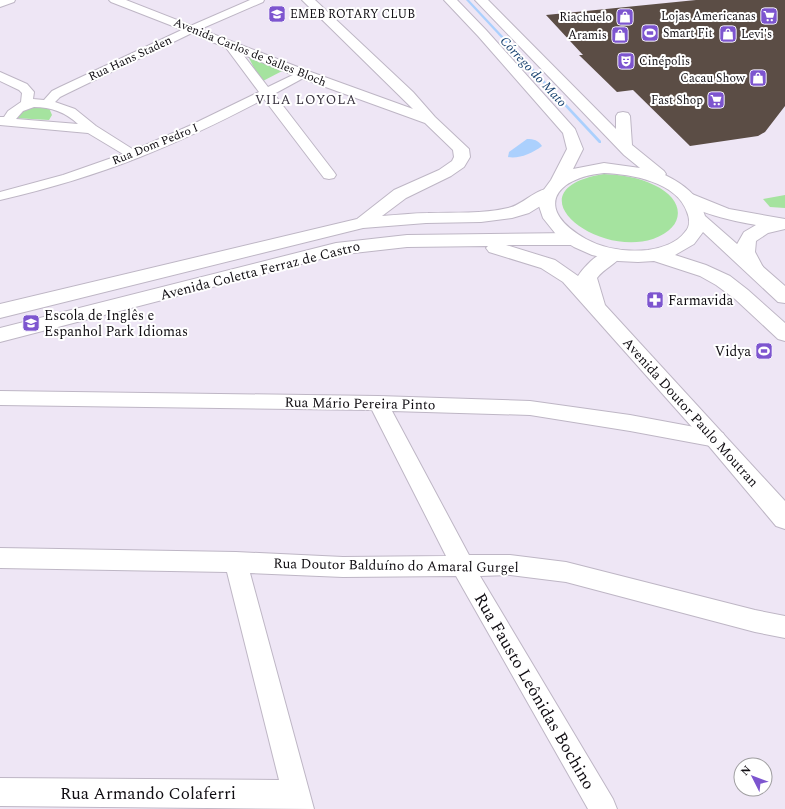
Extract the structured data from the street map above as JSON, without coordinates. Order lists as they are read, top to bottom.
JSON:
{
  "streets": {
    "main road": ["Avenida Carlos de Salles Bloch", "Avenida Coletta Ferraz de Castro", "Avenida Doutor Paulo Moutran"],
    "street": [
      "Rua Hans Staden",
      "Rua Dom Pedro I",
      "Rua Mário Pereira Pinto",
      "Rua Doutor Balduíno do Amaral Gurgel",
      "Rua Fausto Leônidas Bochino",
      "Rua Armando Colaferri"
    ]
  },
  "crossings": [
    ["Avenida Carlos de Salles Bloch", "Rua Hans Staden"],
    ["Avenida Carlos de Salles Bloch", "Rua Dom Pedro I"],
    ["Avenida Coletta Ferraz de Castro", "Avenida Doutor Paulo Moutran"],
    ["Rua Mário Pereira Pinto", "Avenida Doutor Paulo Moutran"],
    ["Rua Mário Pereira Pinto", "Rua Fausto Leônidas Bochino"],
    ["Rua Doutor Balduíno do Amaral Gurgel", "Rua Fausto Leônidas Bochino"]
  ],
  "districts": ["VILA LOYOLA"],
  "water": ["Córrego do Mato"],
  "places": {
    "school or university": ["EMEB ROTARY CLUB", "Escola de Inglês e Espanhol Park Idiomas"],
    "supermarket": ["Lojas Americanas", "Fast Shop"],
    "shop": [
      "Riachuelo",
      "Levi's",
      "Aramis",
      "Cacau Show"
    ],
    "sports": ["Smart Fit", "Vidya"],
    "theatre": ["Cinépolis"],
    "pharmacy": ["Farmavida"]
  },
  "north": "top left"
}
